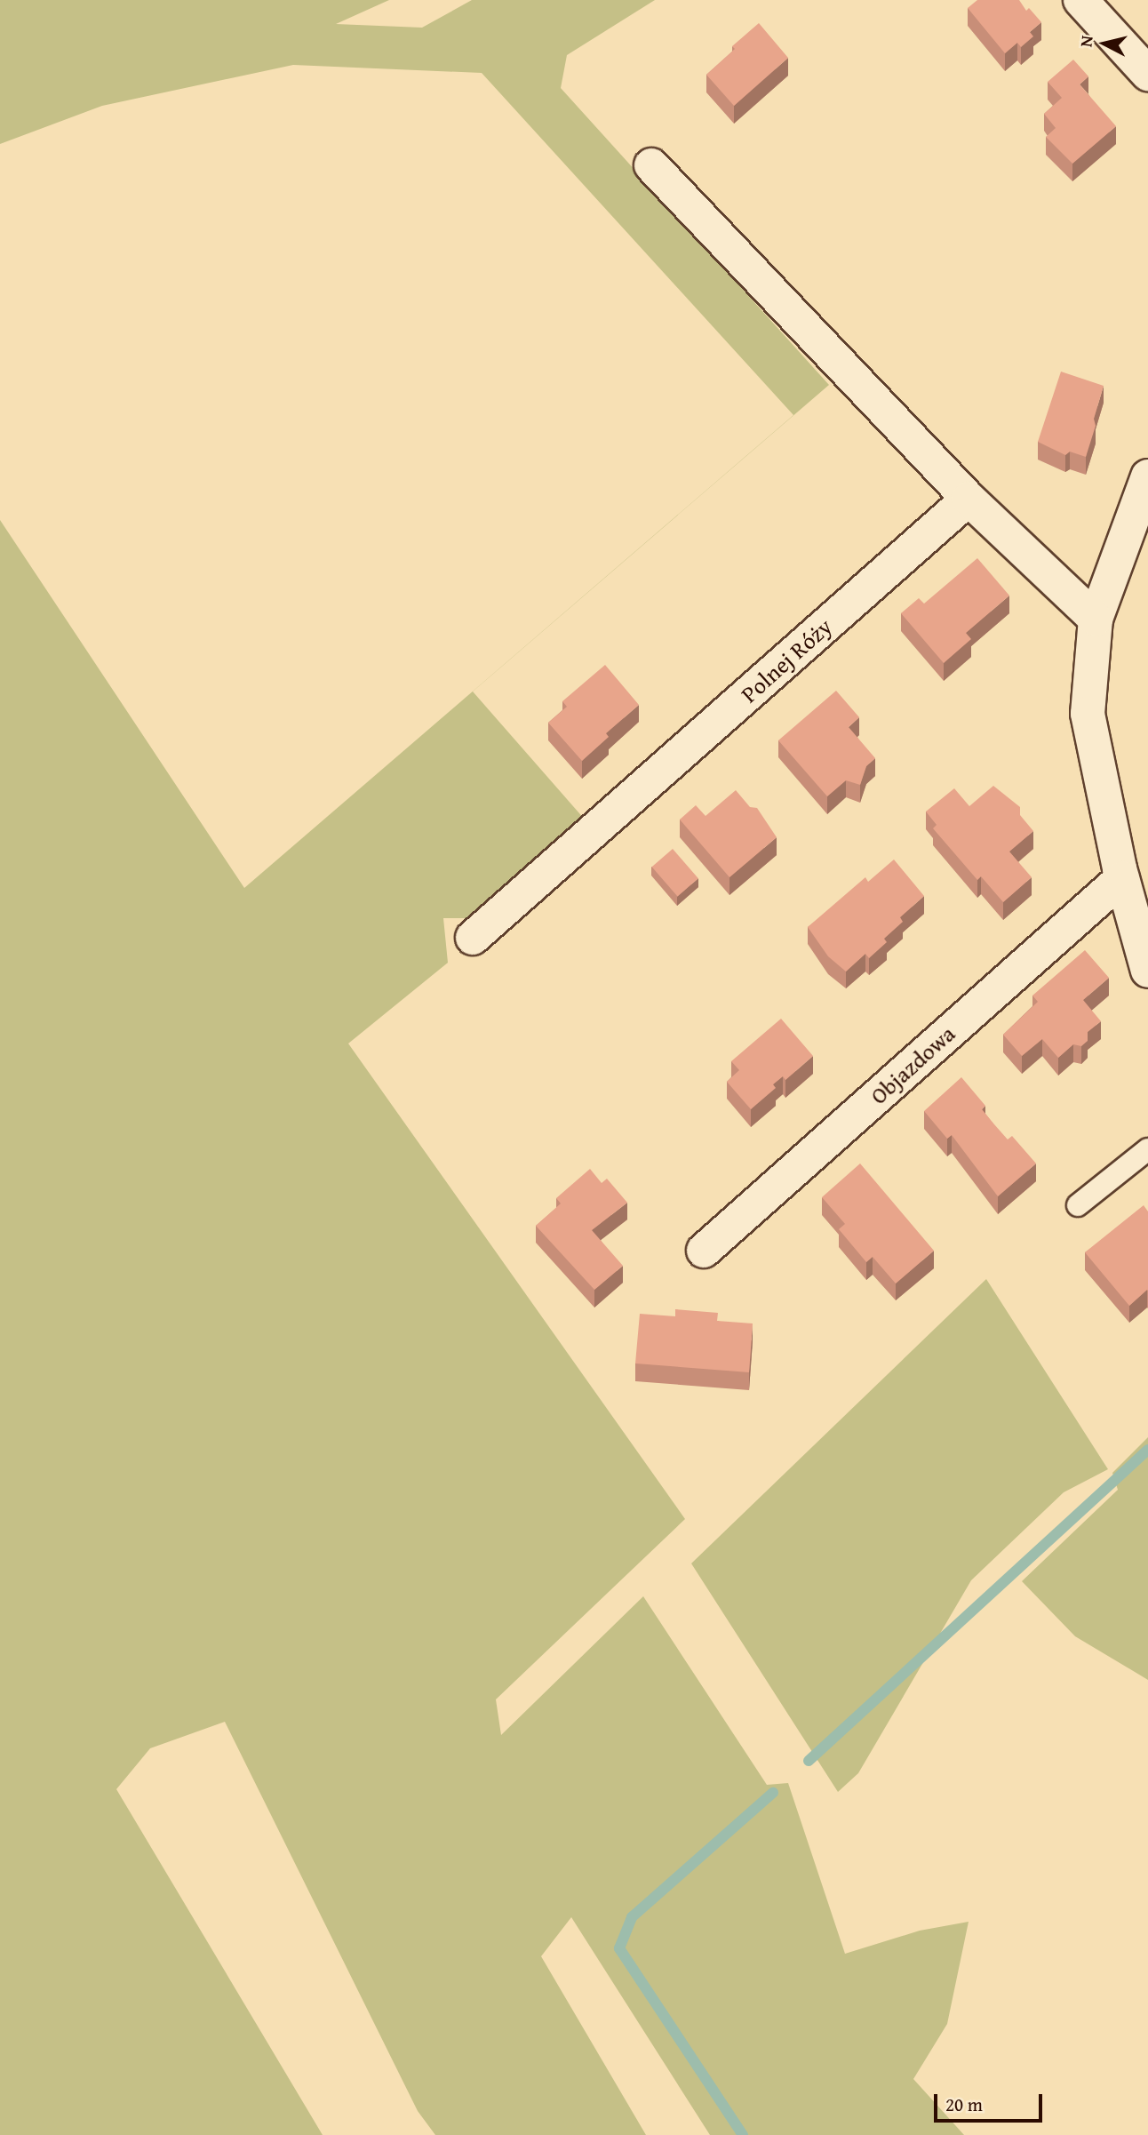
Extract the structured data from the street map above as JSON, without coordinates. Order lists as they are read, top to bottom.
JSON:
{
  "streets": {
    "street": ["Polnej Róży", "Objazdowa"]
  },
  "scale_bar": "20 m",
  "north": "left"
}
